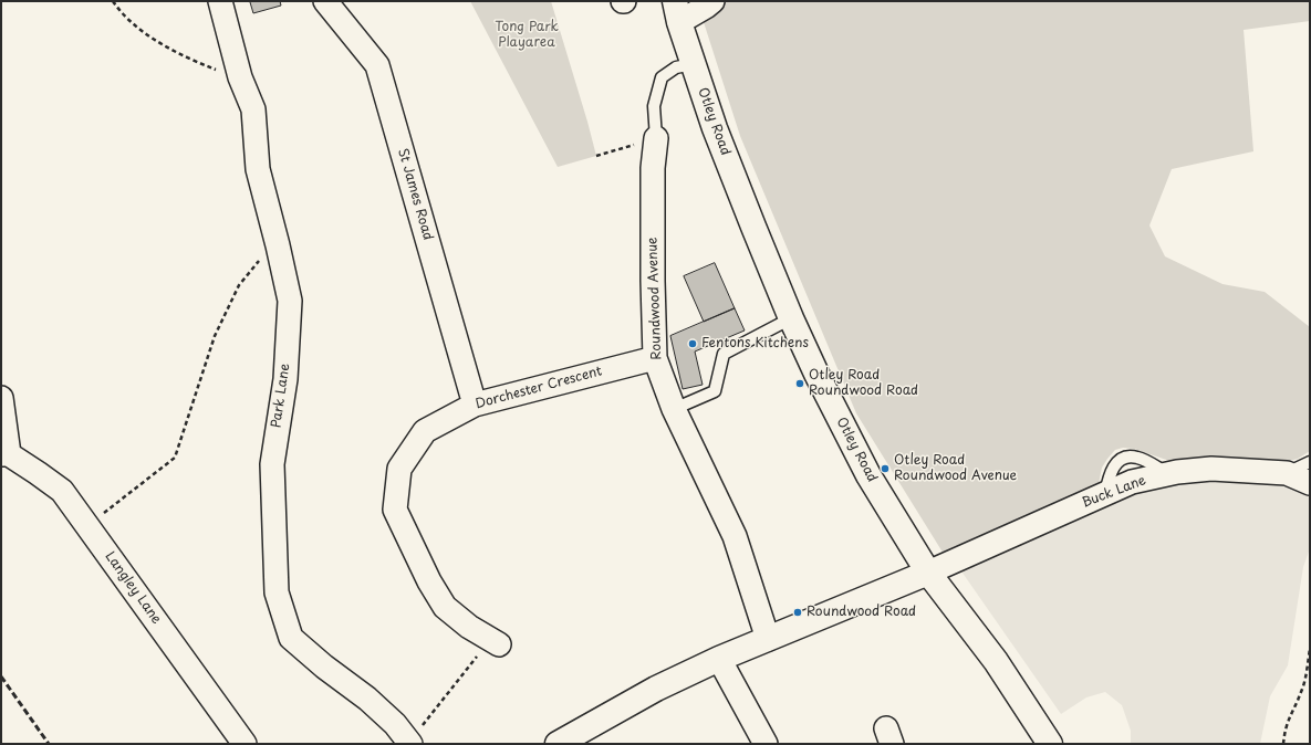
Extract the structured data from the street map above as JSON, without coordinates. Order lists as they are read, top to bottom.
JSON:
{
  "streets": {
    "main road": ["Otley Road"],
    "street": [
      "St James Road",
      "Roundwood Avenue",
      "Dorchester Crescent",
      "Park Lane",
      "Buck Lane",
      "Langley Lane"
    ]
  },
  "crossings": [
    ["Otley Road", "Roundwood Avenue"],
    ["Otley Road", "Buck Lane"],
    ["St James Road", "Dorchester Crescent"],
    ["Roundwood Avenue", "Dorchester Crescent"]
  ],
  "parks": ["Tong Park Playarea"],
  "places": [
    "Fentons Kitchens",
    "Otley Road Roundwood Road",
    "Otley Road Roundwood Avenue",
    "Roundwood Road"
  ]
}
